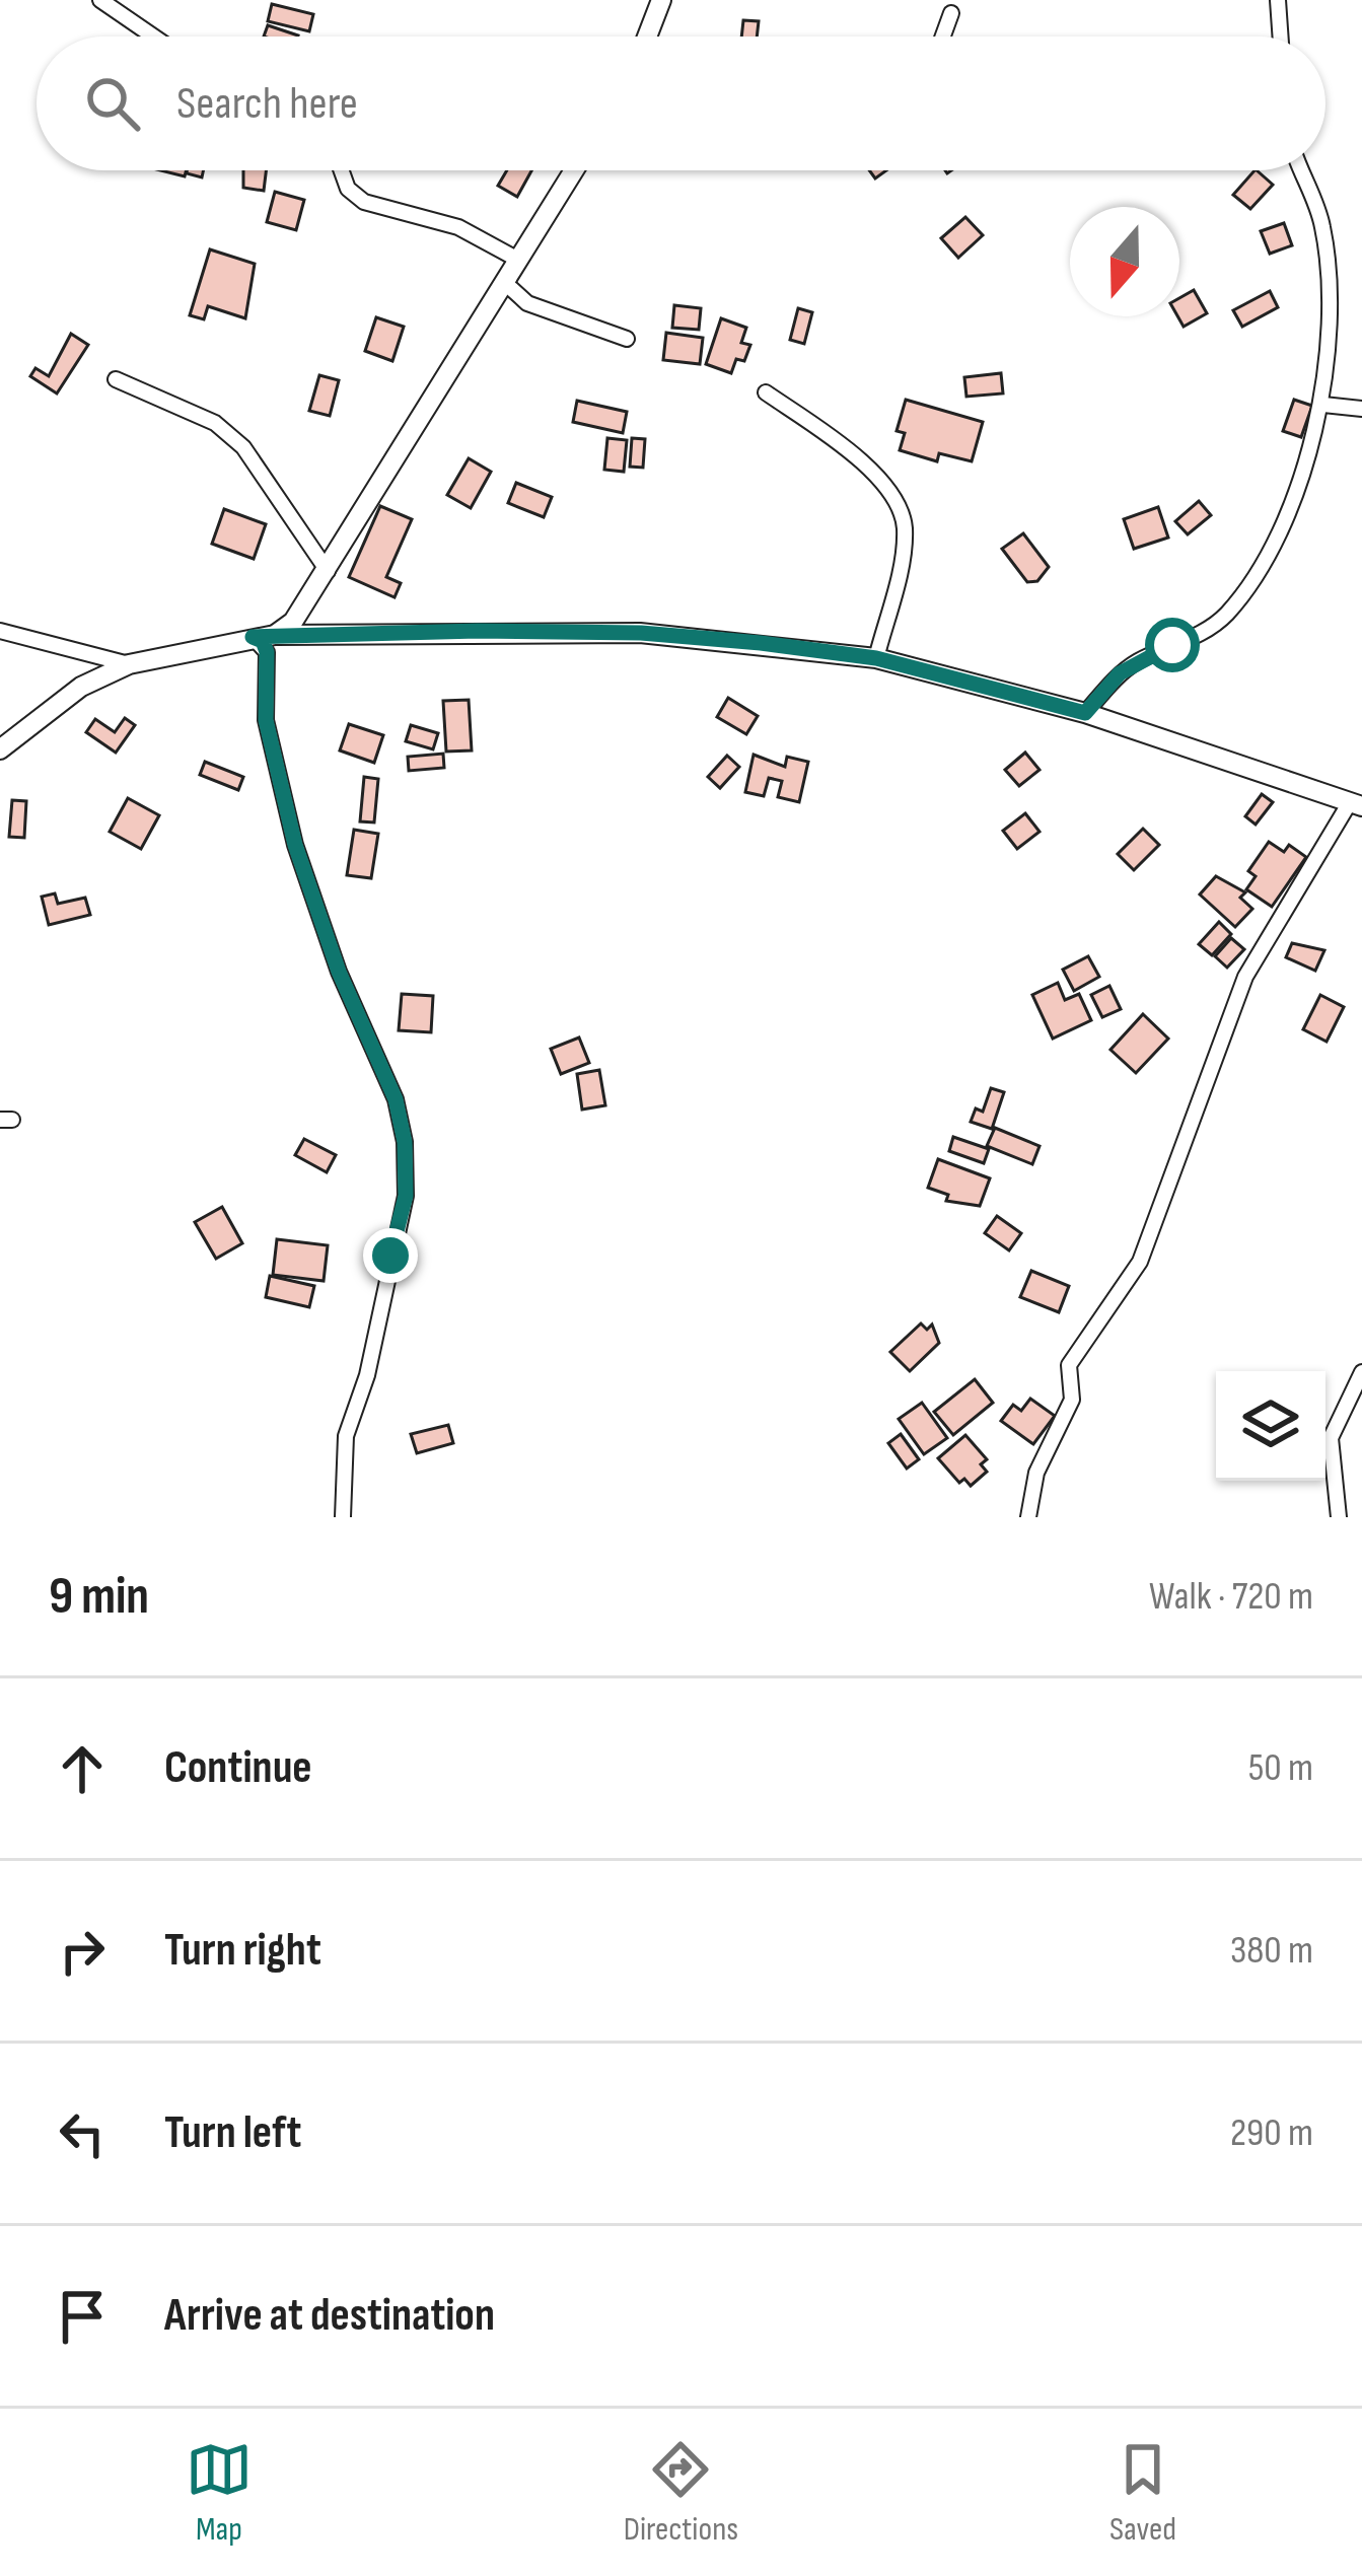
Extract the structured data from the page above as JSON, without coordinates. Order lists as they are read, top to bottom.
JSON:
{
  "north": "bottom",
  "page": {
    "search": "Search here",
    "heading": ["9 min", "Walk · 720 m"],
    "list": [
      ["Continue", "50 m"],
      ["Turn right", "380 m"],
      ["Turn left", "290 m"],
      "Arrive at destination"
    ],
    "nav": ["Map", "Directions", "Saved"]
  }
}
